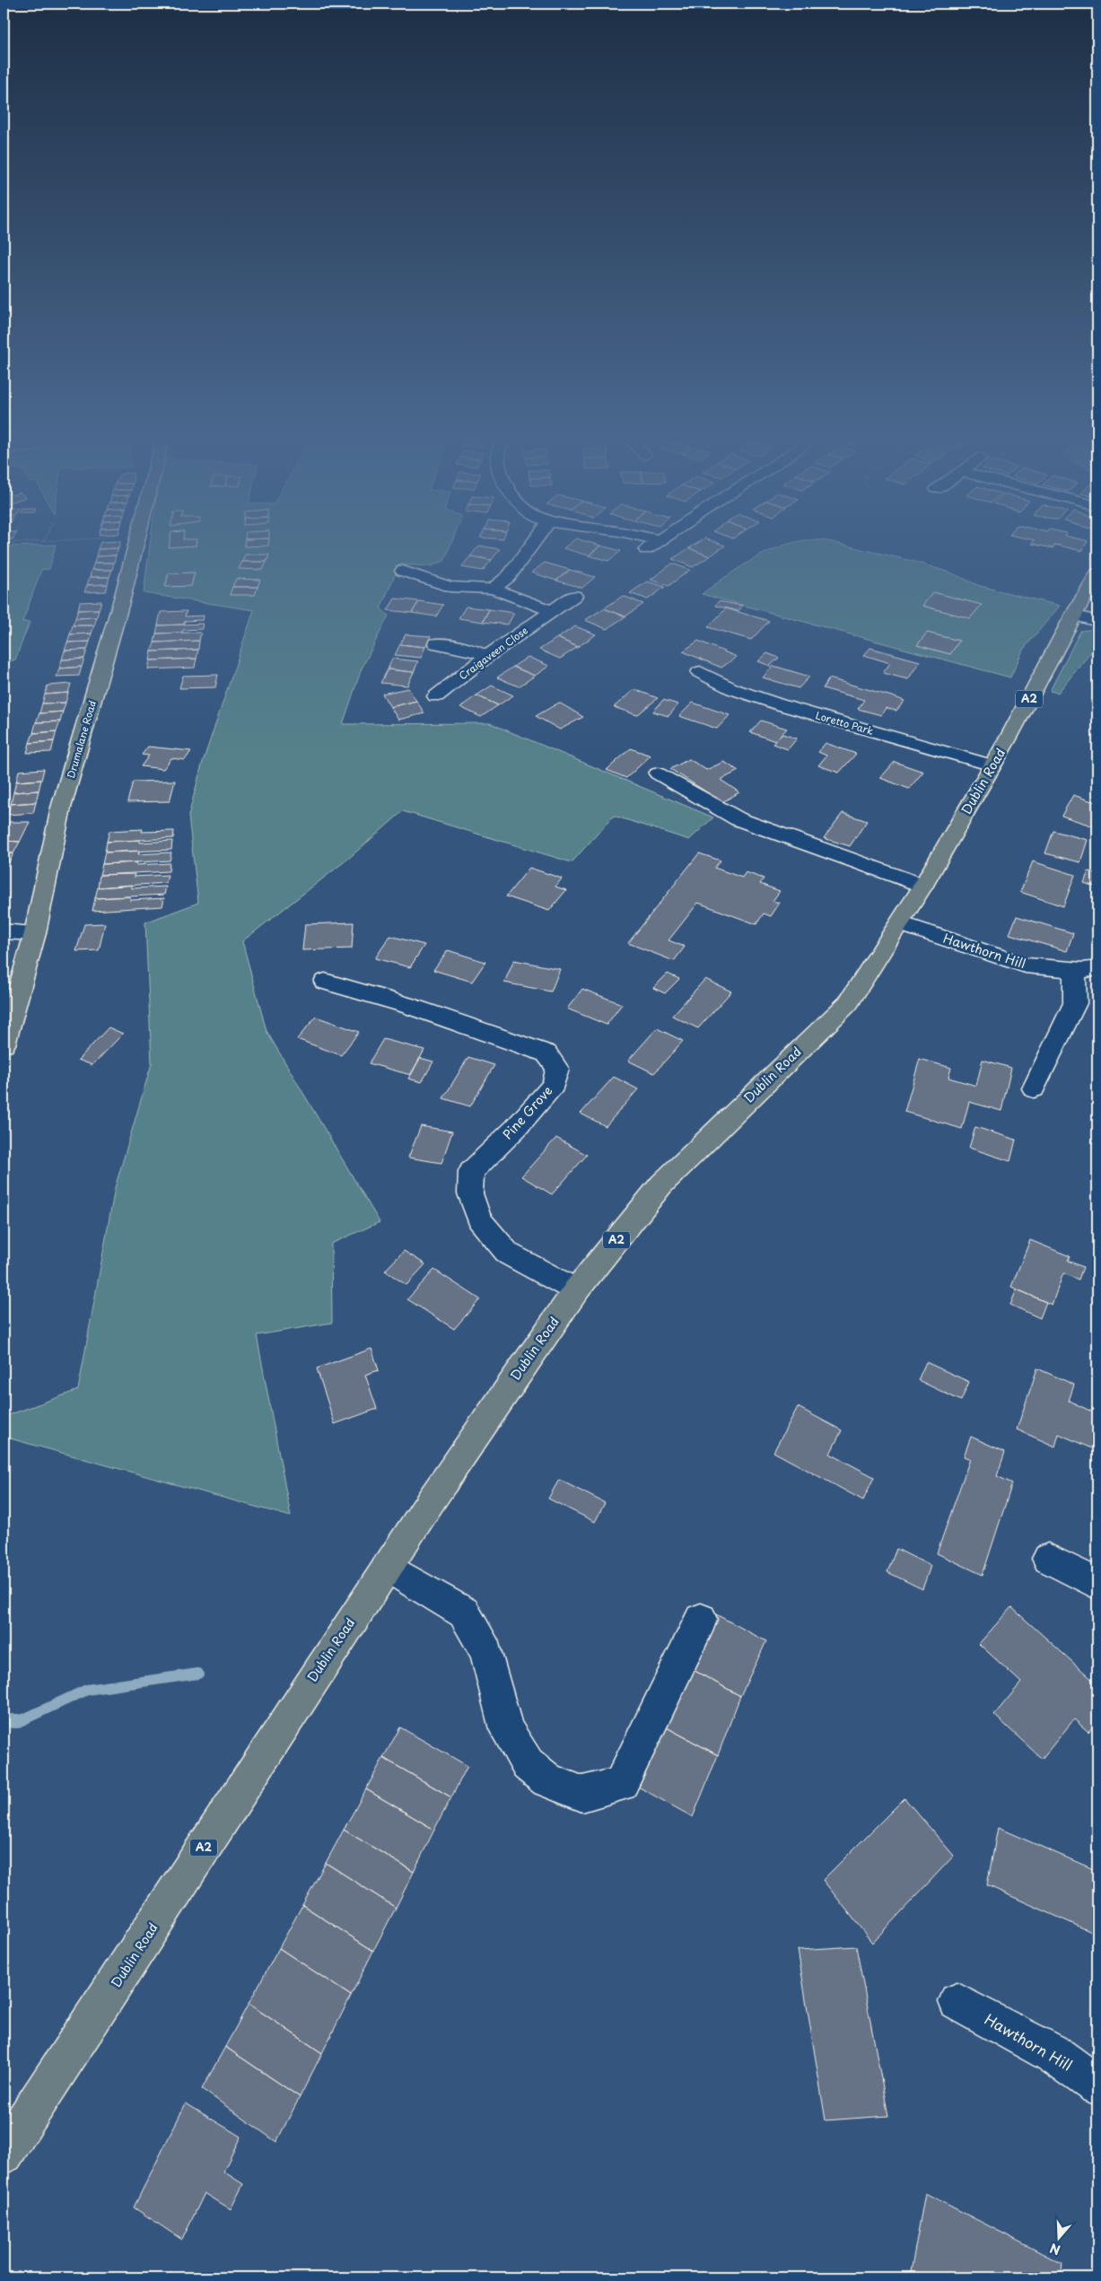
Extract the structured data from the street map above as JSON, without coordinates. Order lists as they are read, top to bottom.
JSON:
{
  "streets": {
    "main road": ["A2", "Drumalane Road", "Dublin Road"],
    "street": [
      "Craigaveen Close",
      "Loretto Park",
      "Hawthorn Hill",
      "Pine Grove"
    ]
  },
  "crossings": [
    ["Loretto Park", "Dublin Road"],
    ["Dublin Road", "Hawthorn Hill"],
    ["Dublin Road", "Pine Grove"]
  ],
  "north": "bottom"
}
